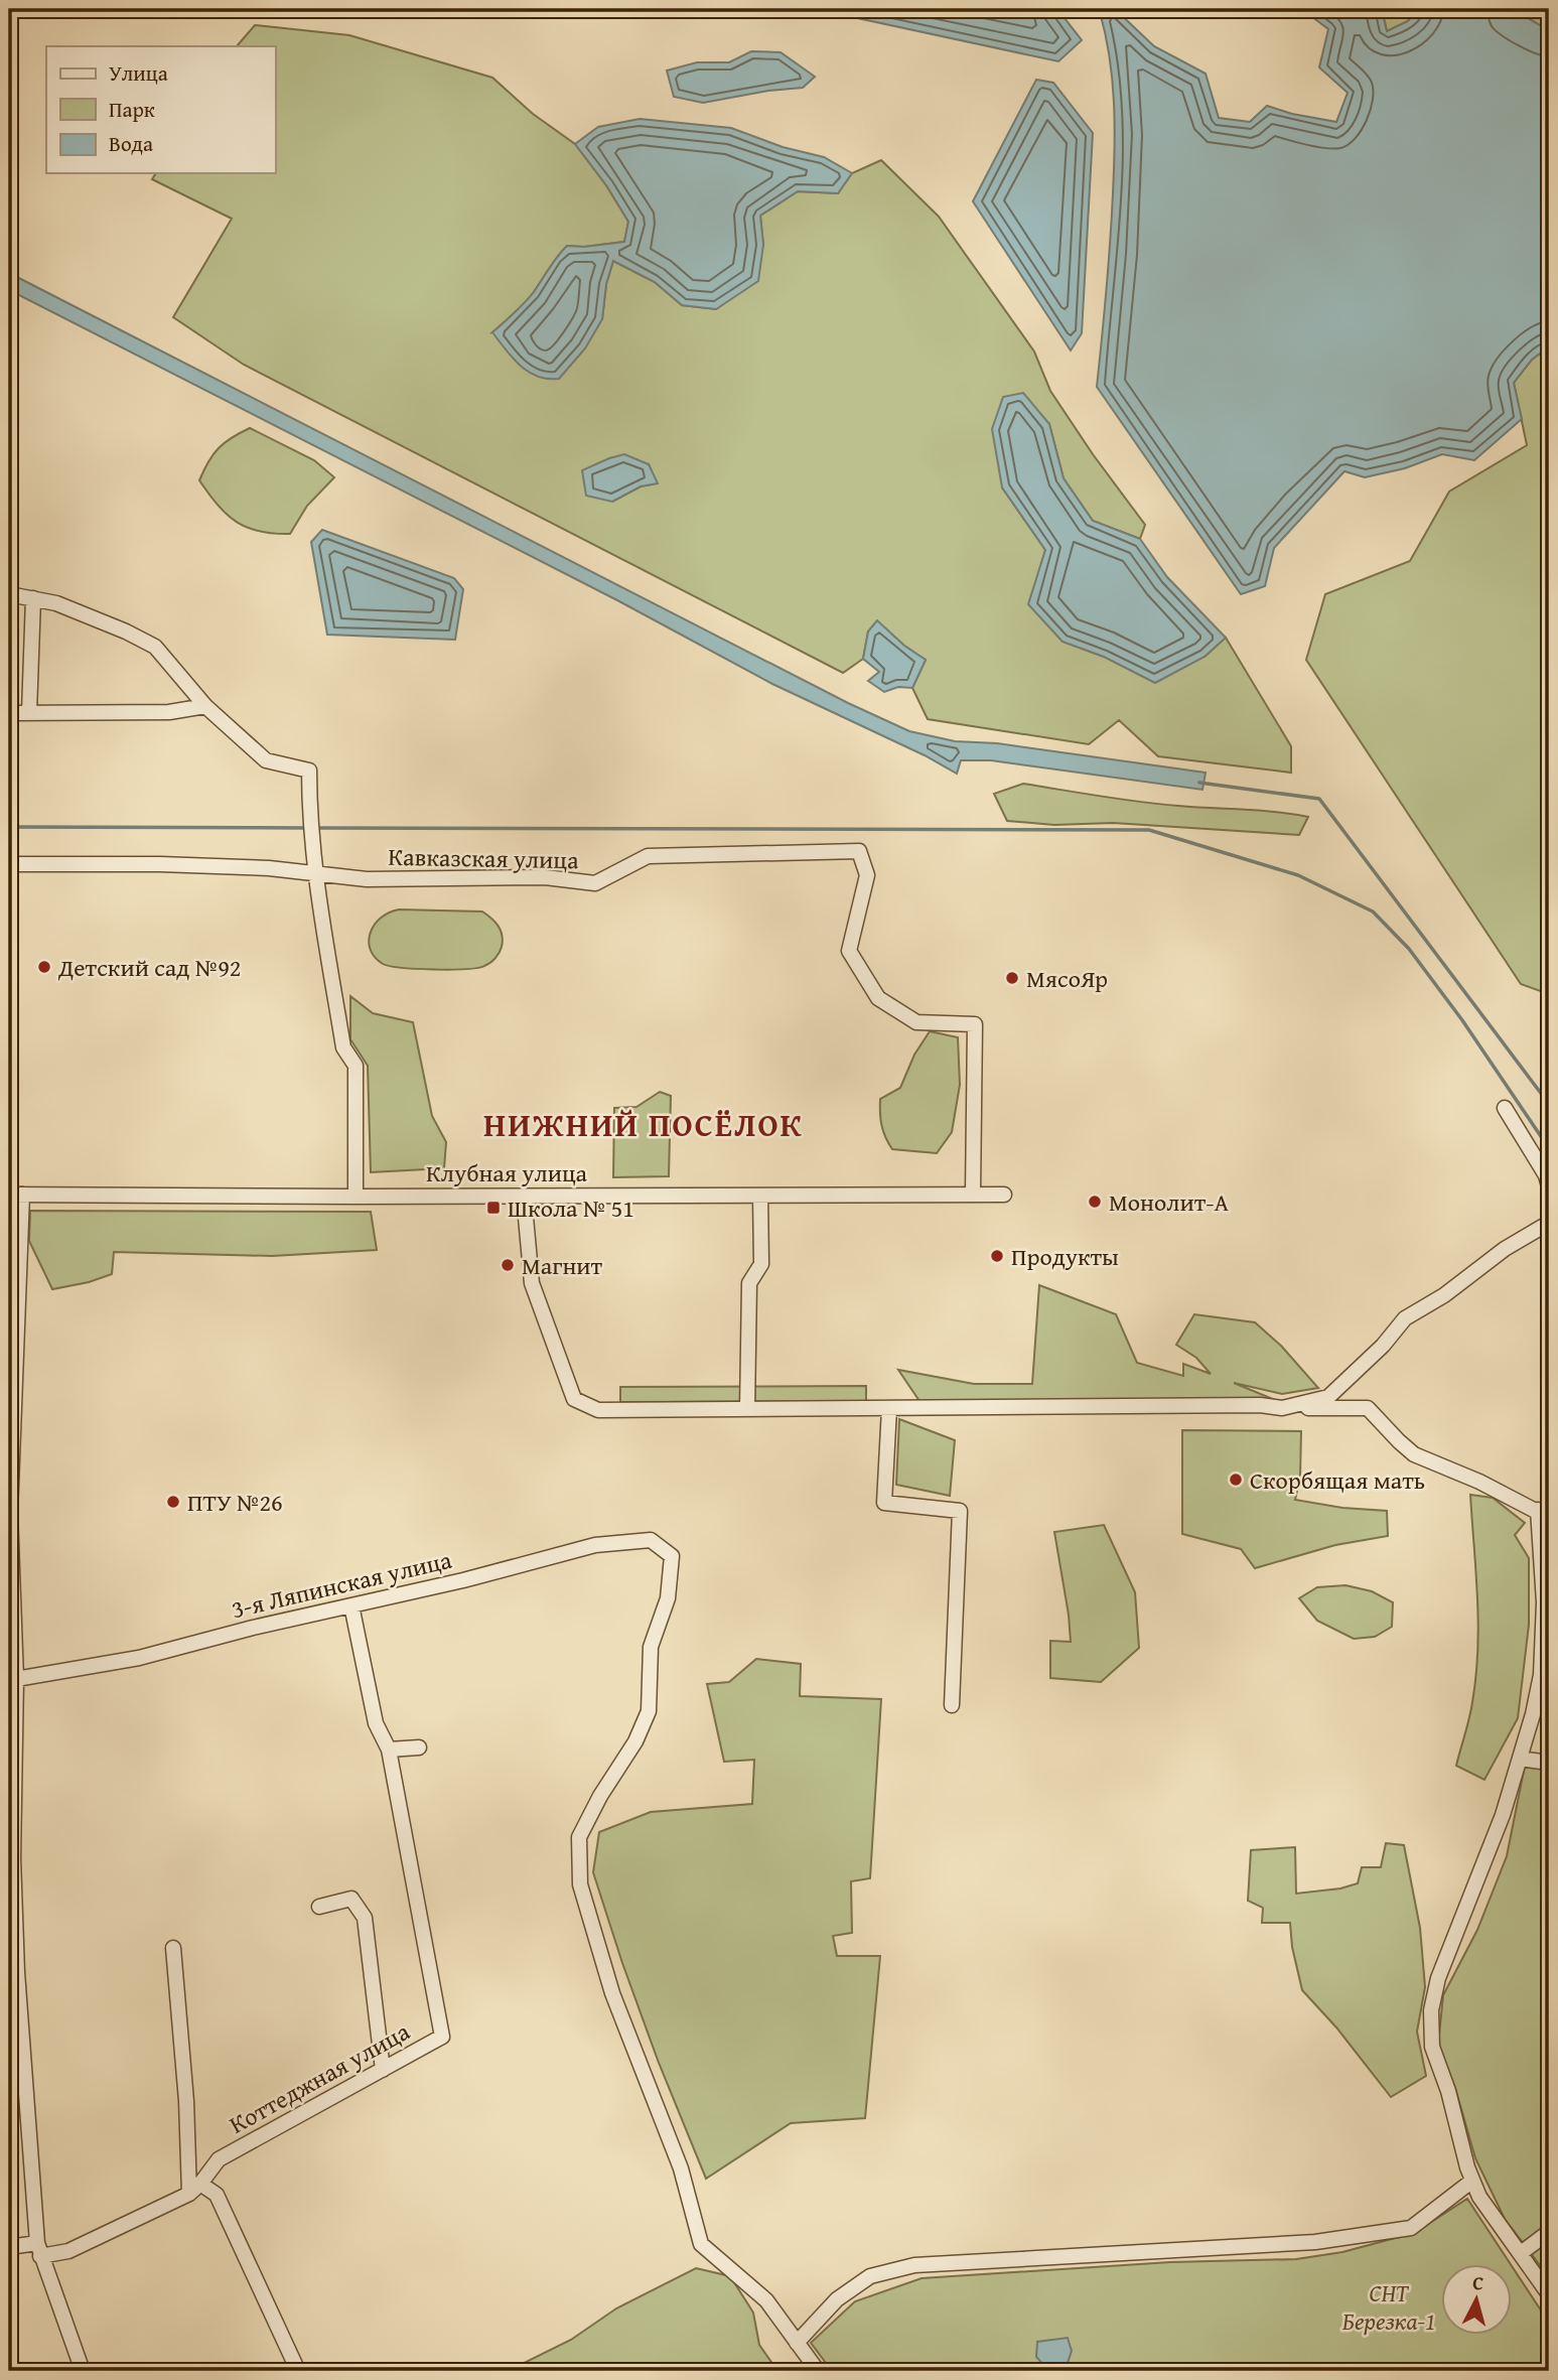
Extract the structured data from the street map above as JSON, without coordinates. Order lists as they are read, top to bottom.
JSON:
{
  "streets": {
    "street": [
      "Кавказская улица",
      "Клубная улица",
      "3-я Ляпинская улица",
      "Коттеджная улица"
    ]
  },
  "crossings": [
    ["Кавказская улица", "Клубная улица"]
  ],
  "districts": ["НИЖНИЙ ПОСЁЛОК"],
  "parks": ["СНТ Березка-1"],
  "places": {
    "other": [
      "Детский сад №92",
      "МясоЯр",
      "Монолит-А",
      "Продукты",
      "Магнит",
      "Скорбящая мать",
      "ПТУ №26"
    ],
    "transit": ["Школа № 51"]
  },
  "legend": ["Улица", "Парк", "Вода"],
  "north": "top"
}
